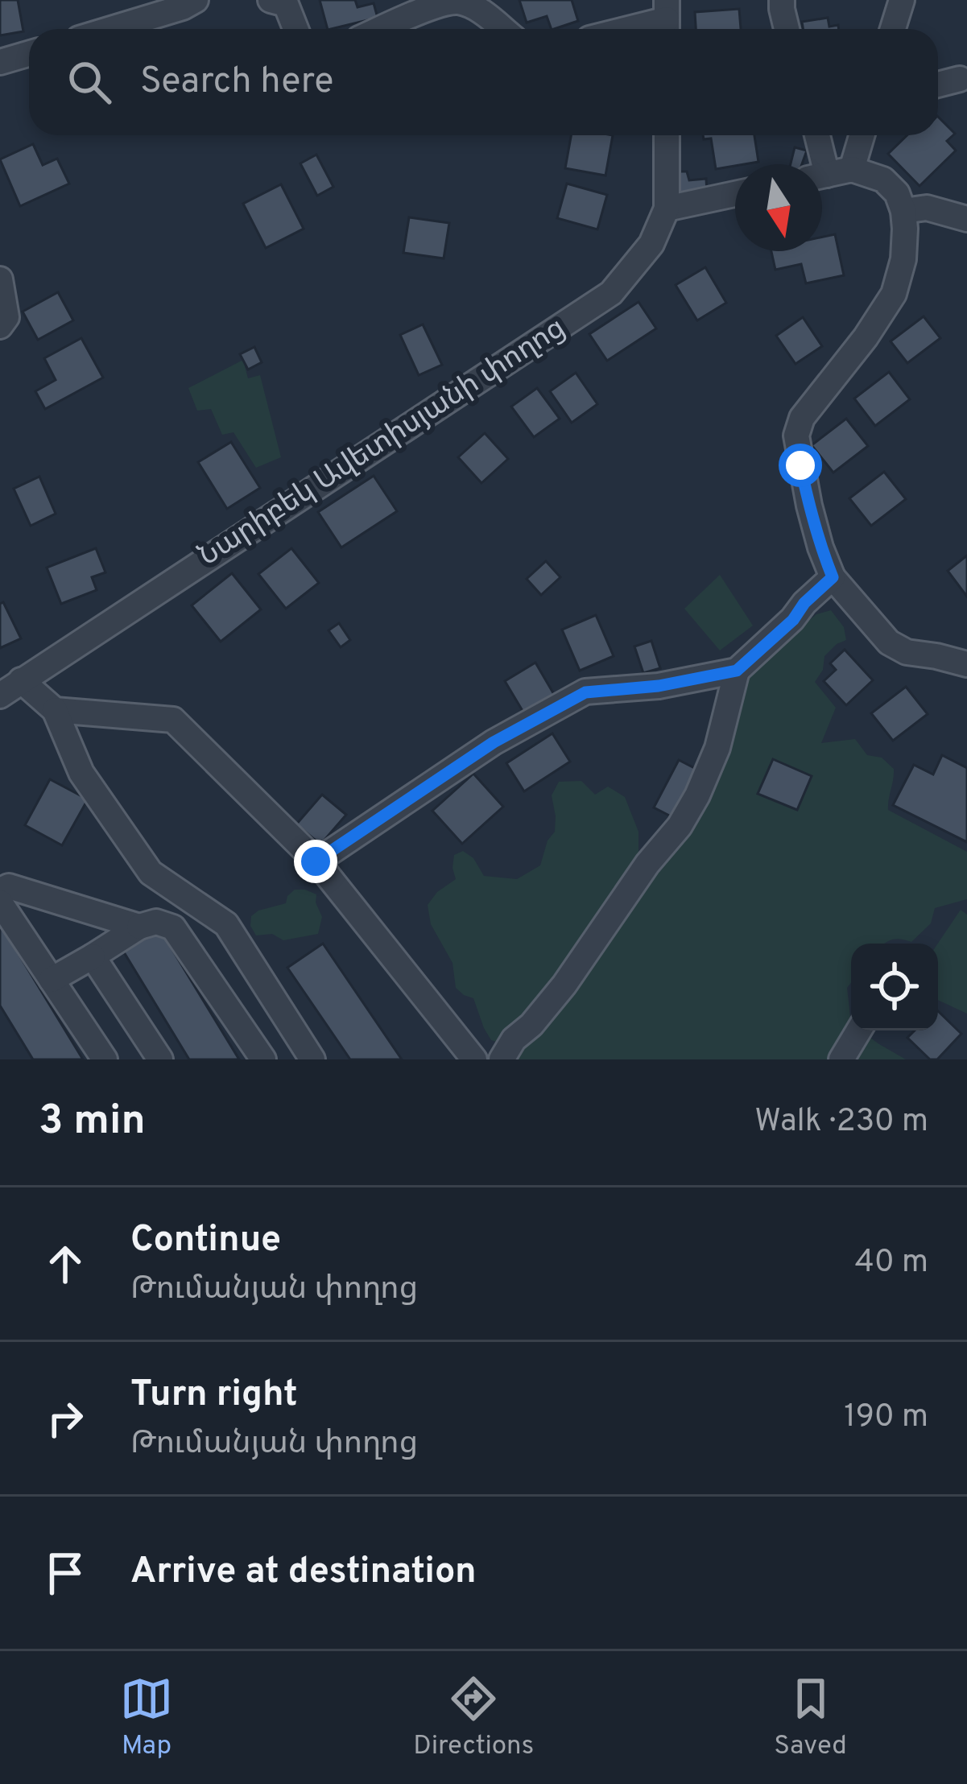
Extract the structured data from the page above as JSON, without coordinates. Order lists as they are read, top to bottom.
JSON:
{
  "streets": {
    "street": ["Նարիբեկ Ավետիսյանի փողոց"]
  },
  "north": "bottom",
  "page": {
    "search": "Search here",
    "heading": ["3 min", "Walk · 230 m"],
    "list": [
      ["Continue", "Թումանյան փողոց", "40 m"],
      ["Turn right", "Թումանյան փողոց", "190 m"],
      "Arrive at destination"
    ],
    "nav": ["Map", "Directions", "Saved"]
  }
}
